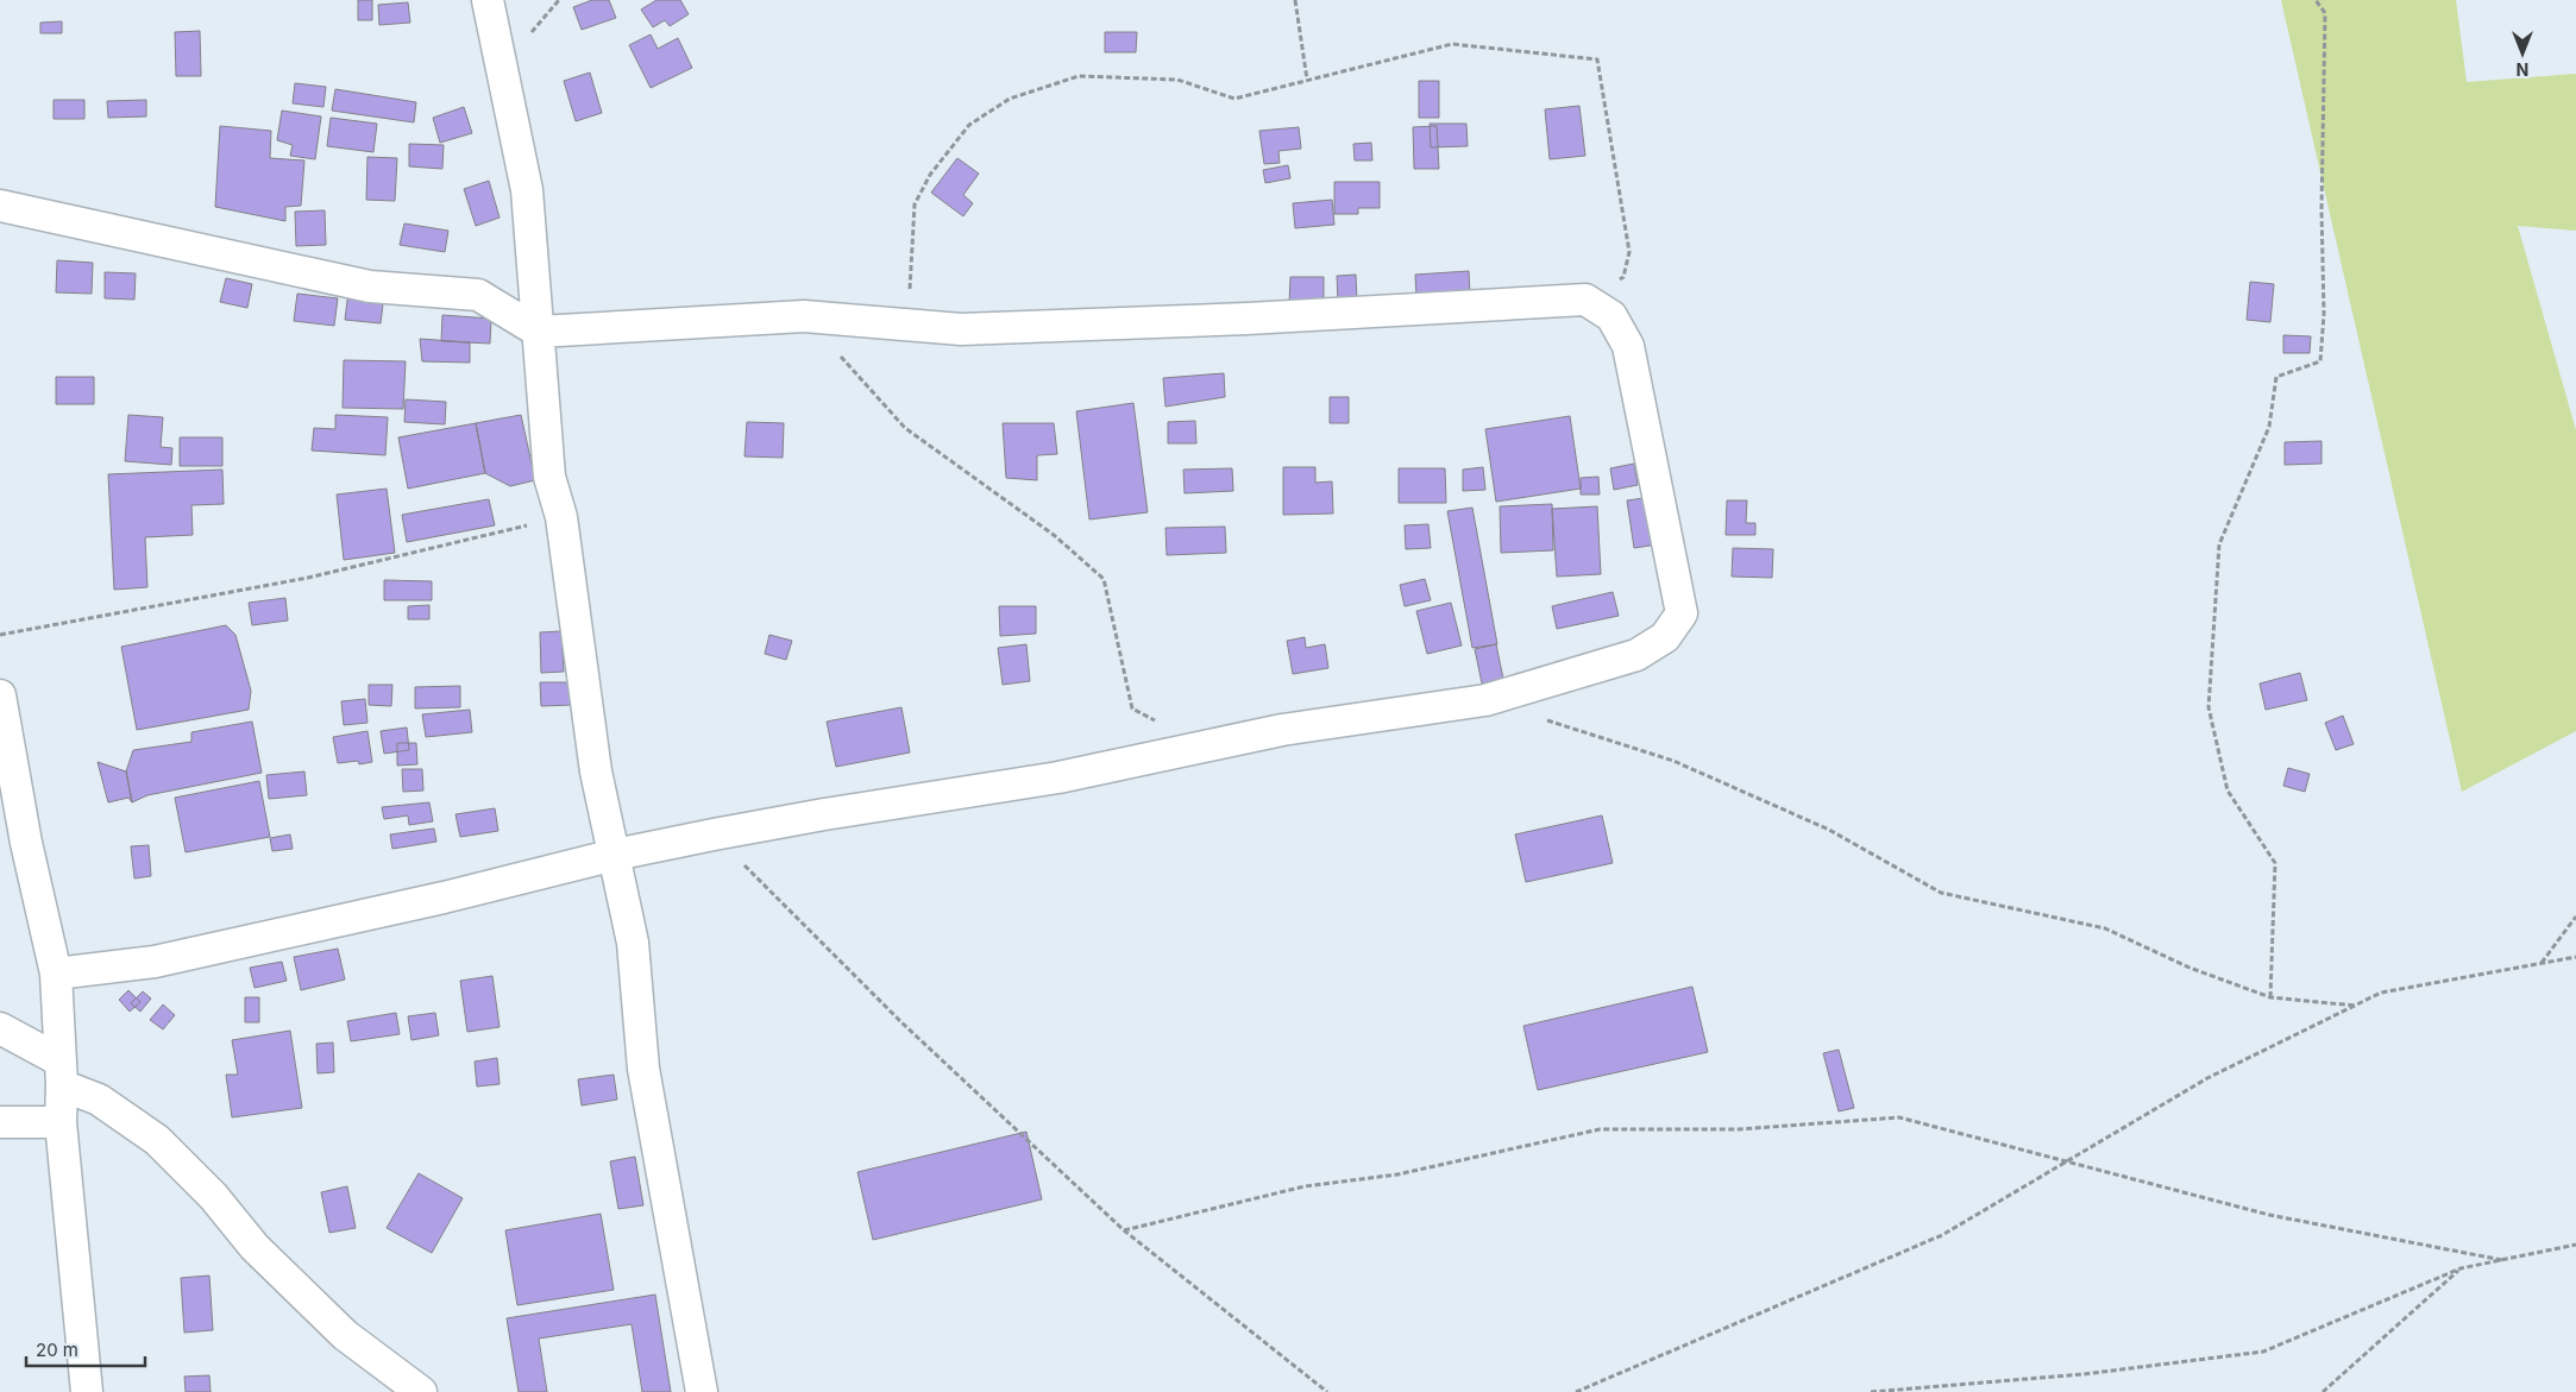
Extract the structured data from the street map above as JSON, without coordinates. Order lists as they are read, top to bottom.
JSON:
{
  "scale_bar": "20 m",
  "north": "bottom"
}
